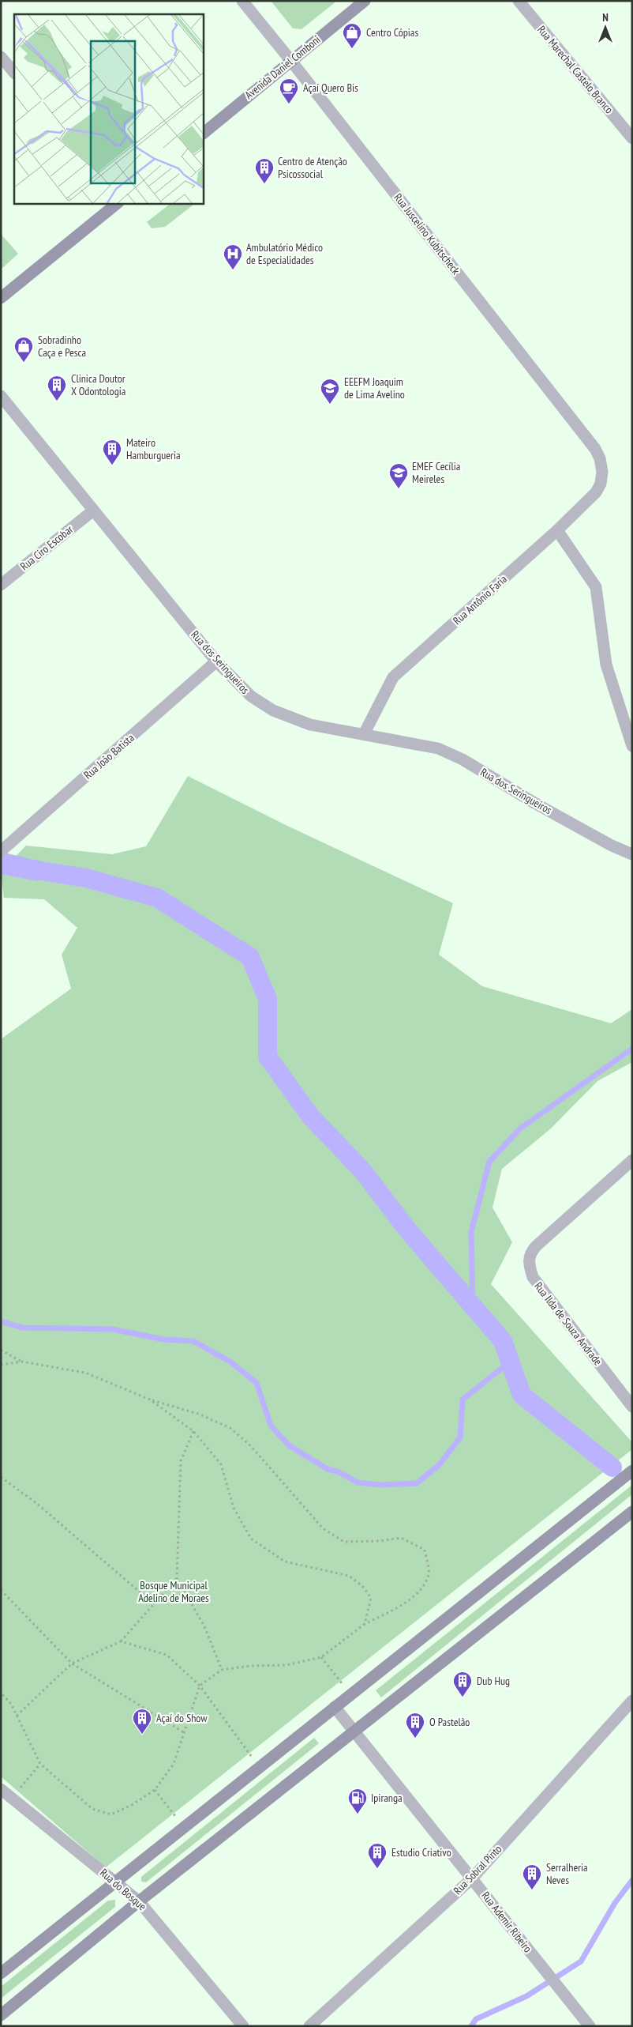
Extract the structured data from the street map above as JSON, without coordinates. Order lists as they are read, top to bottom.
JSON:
{
  "streets": {
    "street": [
      "Avenida Daniel Comboni",
      "Rua Marechal Castelo Branco",
      "Rua Juscelino Kubitscheck",
      "Rua Ciro Escobar",
      "Rua Antônio Faria",
      "Rua dos Seringueiros",
      "Rua João Batista",
      "Rua Ilda de Souza Andrade",
      "Rua Sobral Pinto",
      "Rua do Bosque",
      "Rua Ademir Ribeiro"
    ]
  },
  "crossings": [
    ["Avenida Daniel Comboni", "Rua Juscelino Kubitscheck"],
    ["Rua Juscelino Kubitscheck", "Rua Antônio Faria"],
    ["Rua Ciro Escobar", "Rua dos Seringueiros"],
    ["Rua Antônio Faria", "Rua dos Seringueiros"],
    ["Rua dos Seringueiros", "Rua João Batista"],
    ["Rua Sobral Pinto", "Rua Ademir Ribeiro"]
  ],
  "parks": ["Bosque Municipal Adelino de Moraes"],
  "places": {
    "shop": ["Centro Cópias", "Sobradinho Caça e Pesca"],
    "cafe": ["Açaí Quero Bis"],
    "building": [
      "Centro de Atenção Psicossocial",
      "Clinica Doutor X Odontologia",
      "Mateiro Hamburgueria",
      "Dub Hug",
      "Açaí do Show",
      "O Pastelão",
      "Estudio Criativo",
      "Serralheria Neves"
    ],
    "hospital": ["Ambulatório Médico de Especialidades"],
    "school or university": ["EEEFM Joaquim de Lima Avelino", "EMEF Cecília Meireles"],
    "fuel station": ["Ipiranga"]
  },
  "north": "top"
}
